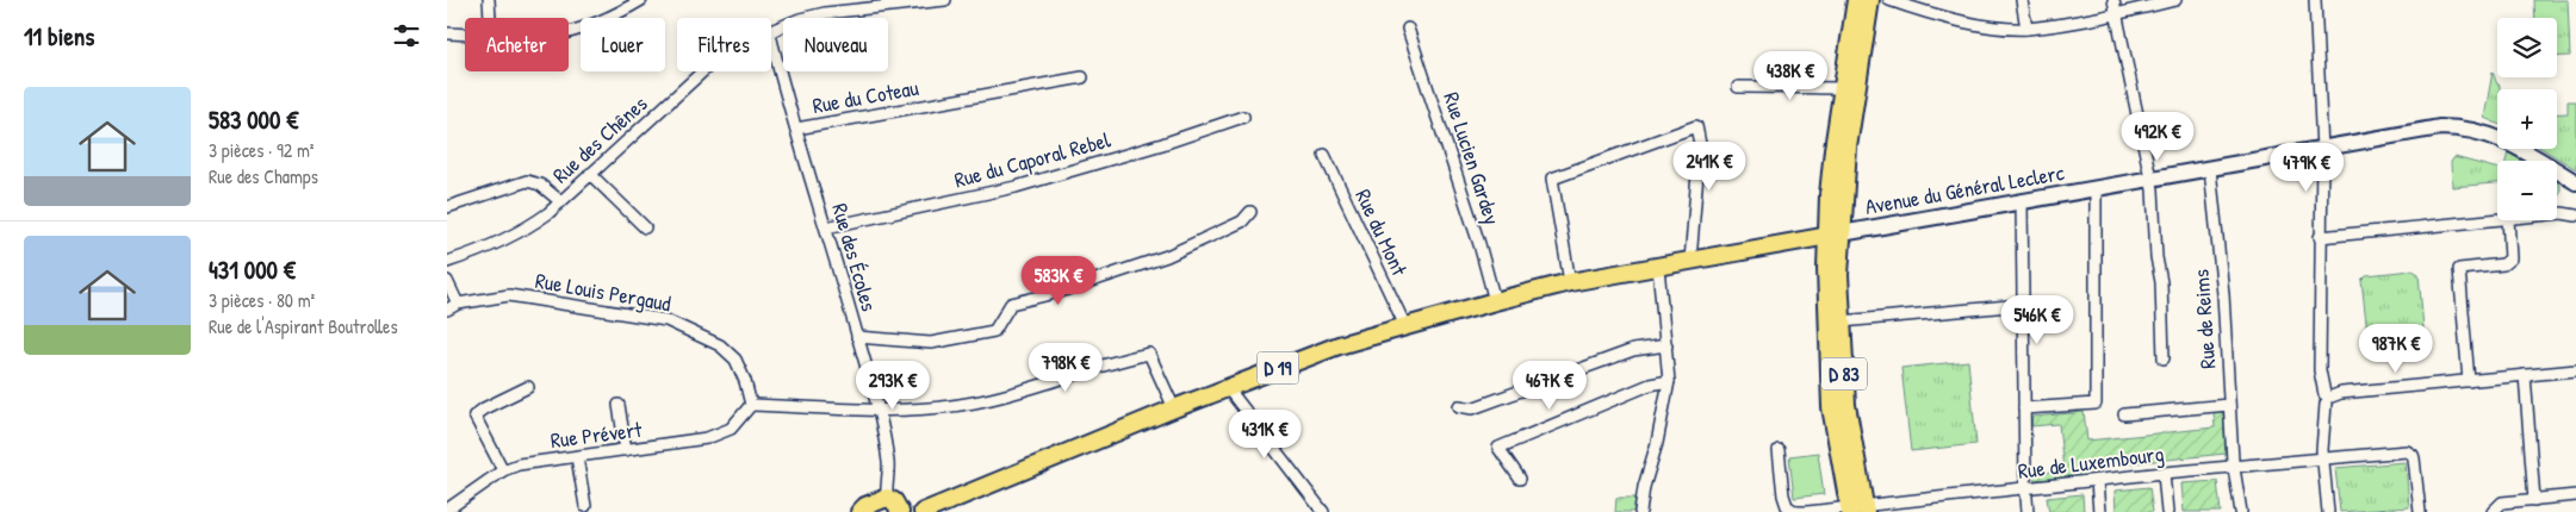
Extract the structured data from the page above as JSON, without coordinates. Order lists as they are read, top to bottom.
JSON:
{
  "streets": {
    "main road": ["Avenue du Général Leclerc", "D 19", "D 83"],
    "street": [
      "Rue du Coteau",
      "Rue des Chênes",
      "Rue Lucien Gardey",
      "Rue du Caporal Rebel",
      "Rue du Mont",
      "Rue des Écoles",
      "Rue Louis Pergaud",
      "Rue de Reims",
      "Rue Prévert",
      "Rue de Luxembourg"
    ]
  },
  "crossings": [
    ["Rue du Coteau", "Rue des Écoles"],
    ["Rue Lucien Gardey", "Avenue du Général Leclerc"],
    ["Rue Lucien Gardey", "D 19"],
    ["Rue du Caporal Rebel", "Rue des Écoles"],
    ["Avenue du Général Leclerc", "Rue de Reims"],
    ["Avenue du Général Leclerc", "D 19"],
    ["Avenue du Général Leclerc", "D 83"],
    ["Rue du Mont", "D 19"],
    ["Rue Louis Pergaud", "Rue Prévert"],
    ["Rue de Reims", "Rue de Luxembourg"],
    ["D 83", "Rue de Luxembourg"]
  ],
  "page": {
    "heading": "11 biens",
    "map_buttons": ["+", "−"],
    "chip": [
      "Acheter",
      "Louer",
      "Filtres",
      "Nouveau"
    ],
    "price": [
      "438K €",
      "492K €",
      "241K €",
      "479K €",
      "583K €",
      "546K €",
      "987K €",
      "798K €",
      "293K €",
      "467K €",
      "431K €"
    ],
    "list": [
      {
        "name": "583 000 €",
        "note": "3 pièces · 92 m² · Rue des Champs"
      },
      {
        "name": "431 000 €",
        "note": "3 pièces · 80 m² · Rue de l'Aspirant Boutrolles"
      }
    ]
  }
}
